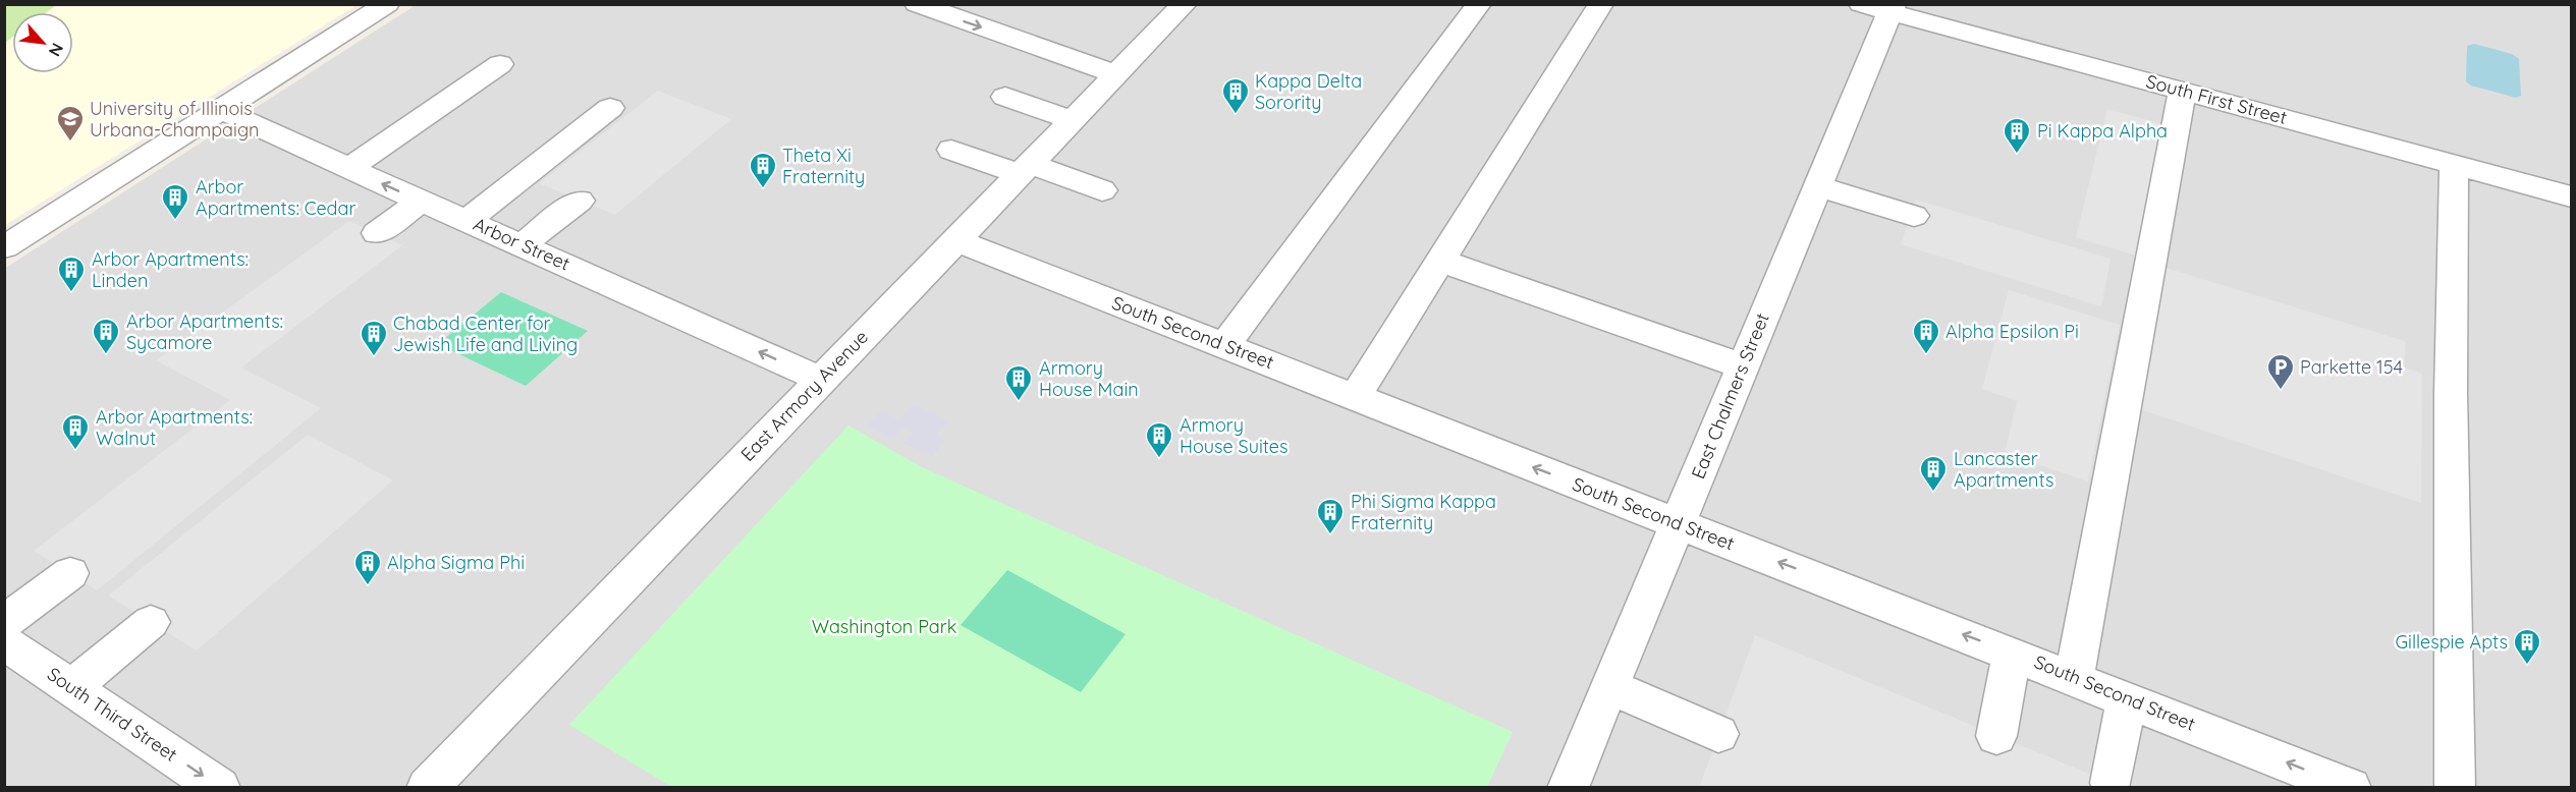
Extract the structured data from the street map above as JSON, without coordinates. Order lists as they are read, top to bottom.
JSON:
{
  "streets": {
    "street": [
      "South First Street",
      "Arbor Street",
      "South Second Street",
      "East Armory Avenue",
      "East Chalmers Street",
      "South Third Street"
    ]
  },
  "crossings": [
    ["South First Street", "East Chalmers Street"],
    ["Arbor Street", "East Armory Avenue"],
    ["South Second Street", "East Armory Avenue"],
    ["South Second Street", "East Chalmers Street"]
  ],
  "one_way": ["Arbor Street", "South Third Street"],
  "parks": ["Washington Park"],
  "places": {
    "building": [
      "Kappa Delta Sorority",
      "Pi Kappa Alpha",
      "Theta Xi Fraternity",
      "Arbor Apartments: Cedar",
      "Arbor Apartments: Linden",
      "Arbor Apartments: Sycamore",
      "Alpha Epsilon Pi",
      "Chabad Center for Jewish Life and Living",
      "Armory House Main",
      "Arbor Apartments: Walnut",
      "Armory House Suites",
      "Lancaster Apartments",
      "Phi Sigma Kappa Fraternity",
      "Alpha Sigma Phi",
      "Gillespie Apts"
    ],
    "school or university": ["University of Illinois Urbana-Champaign"],
    "parking": ["Parkette 154"]
  },
  "north": "bottom right"
}
